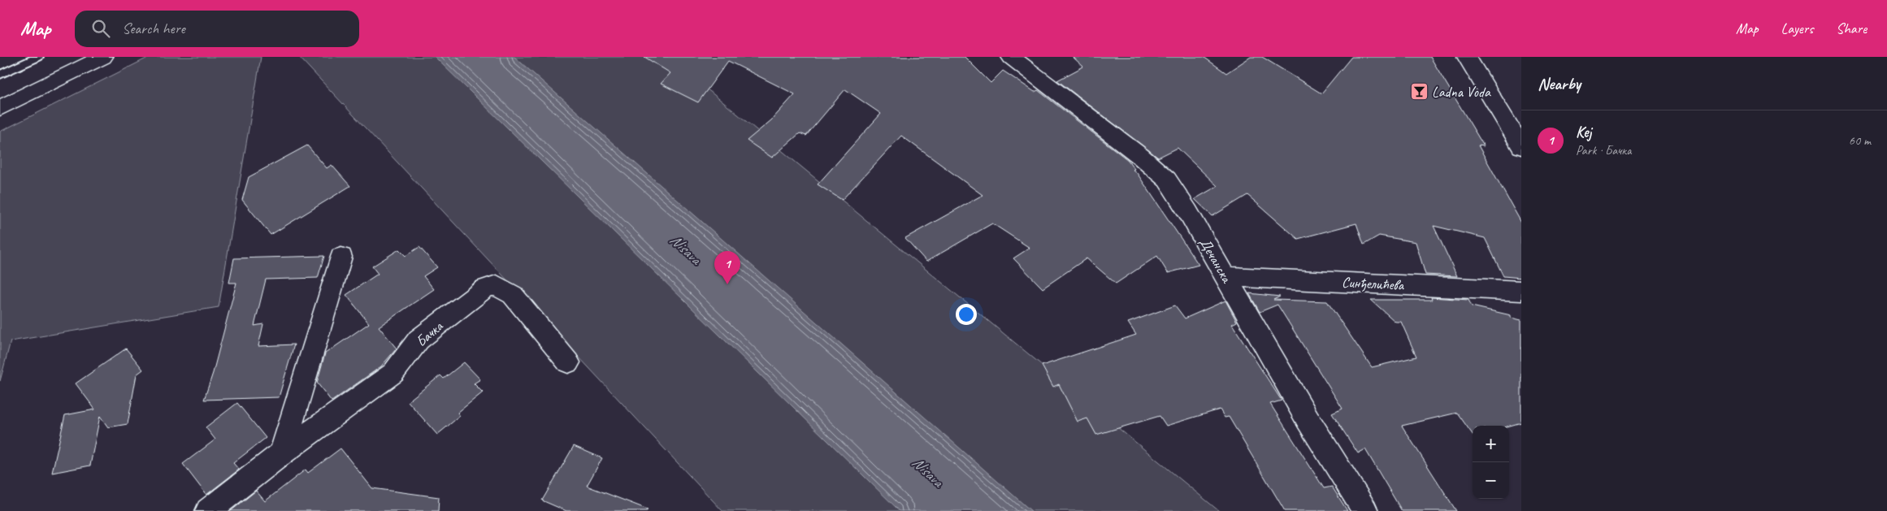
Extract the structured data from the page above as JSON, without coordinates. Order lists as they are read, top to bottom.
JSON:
{
  "streets": {
    "street": ["Дечанска", "Синђелићева", "Бачка"]
  },
  "crossings": [
    ["Дечанска", "Синђелићева"]
  ],
  "water": ["Nisava"],
  "places": {
    "bar": ["Ladna Voda"]
  },
  "page": {
    "header": "Map",
    "search": "Search here",
    "nav": ["Map", "Layers", "Share"],
    "heading": "Nearby",
    "list": [
      {
        "mark": "1",
        "name": "Кеј",
        "note": "Park · Бачка",
        "value": "60 m"
      }
    ],
    "pins": "1",
    "map_buttons": ["+", "−"]
  }
}
